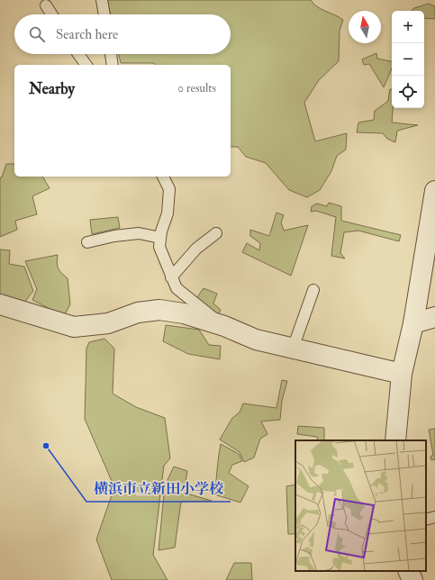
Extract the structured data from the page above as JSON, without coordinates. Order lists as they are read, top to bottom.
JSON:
{
  "places": ["横浜市立新田小学校"],
  "north": "top",
  "page": {
    "map_buttons": ["+", "−"],
    "search": "Search here",
    "heading": ["Nearby", "0 results"]
  }
}
